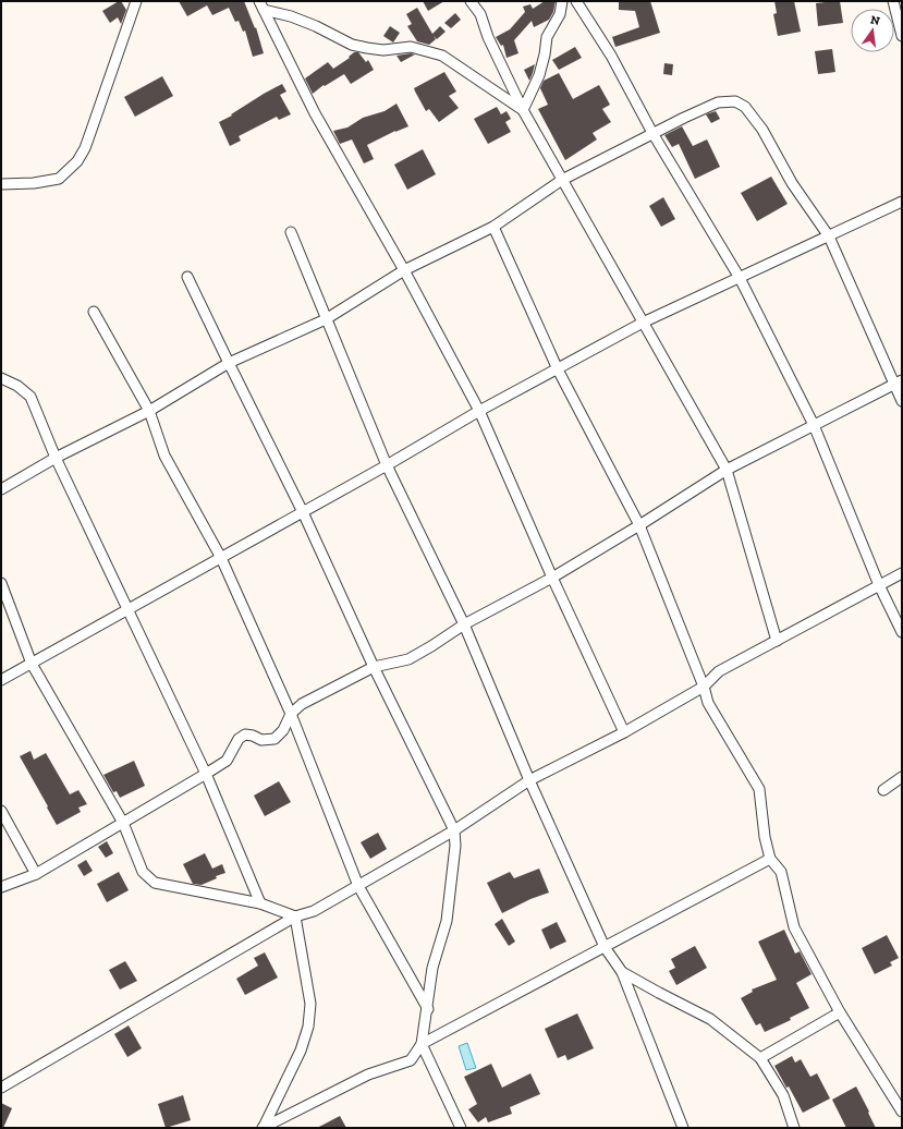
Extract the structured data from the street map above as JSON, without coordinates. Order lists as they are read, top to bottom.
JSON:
{
  "north": "top"
}
